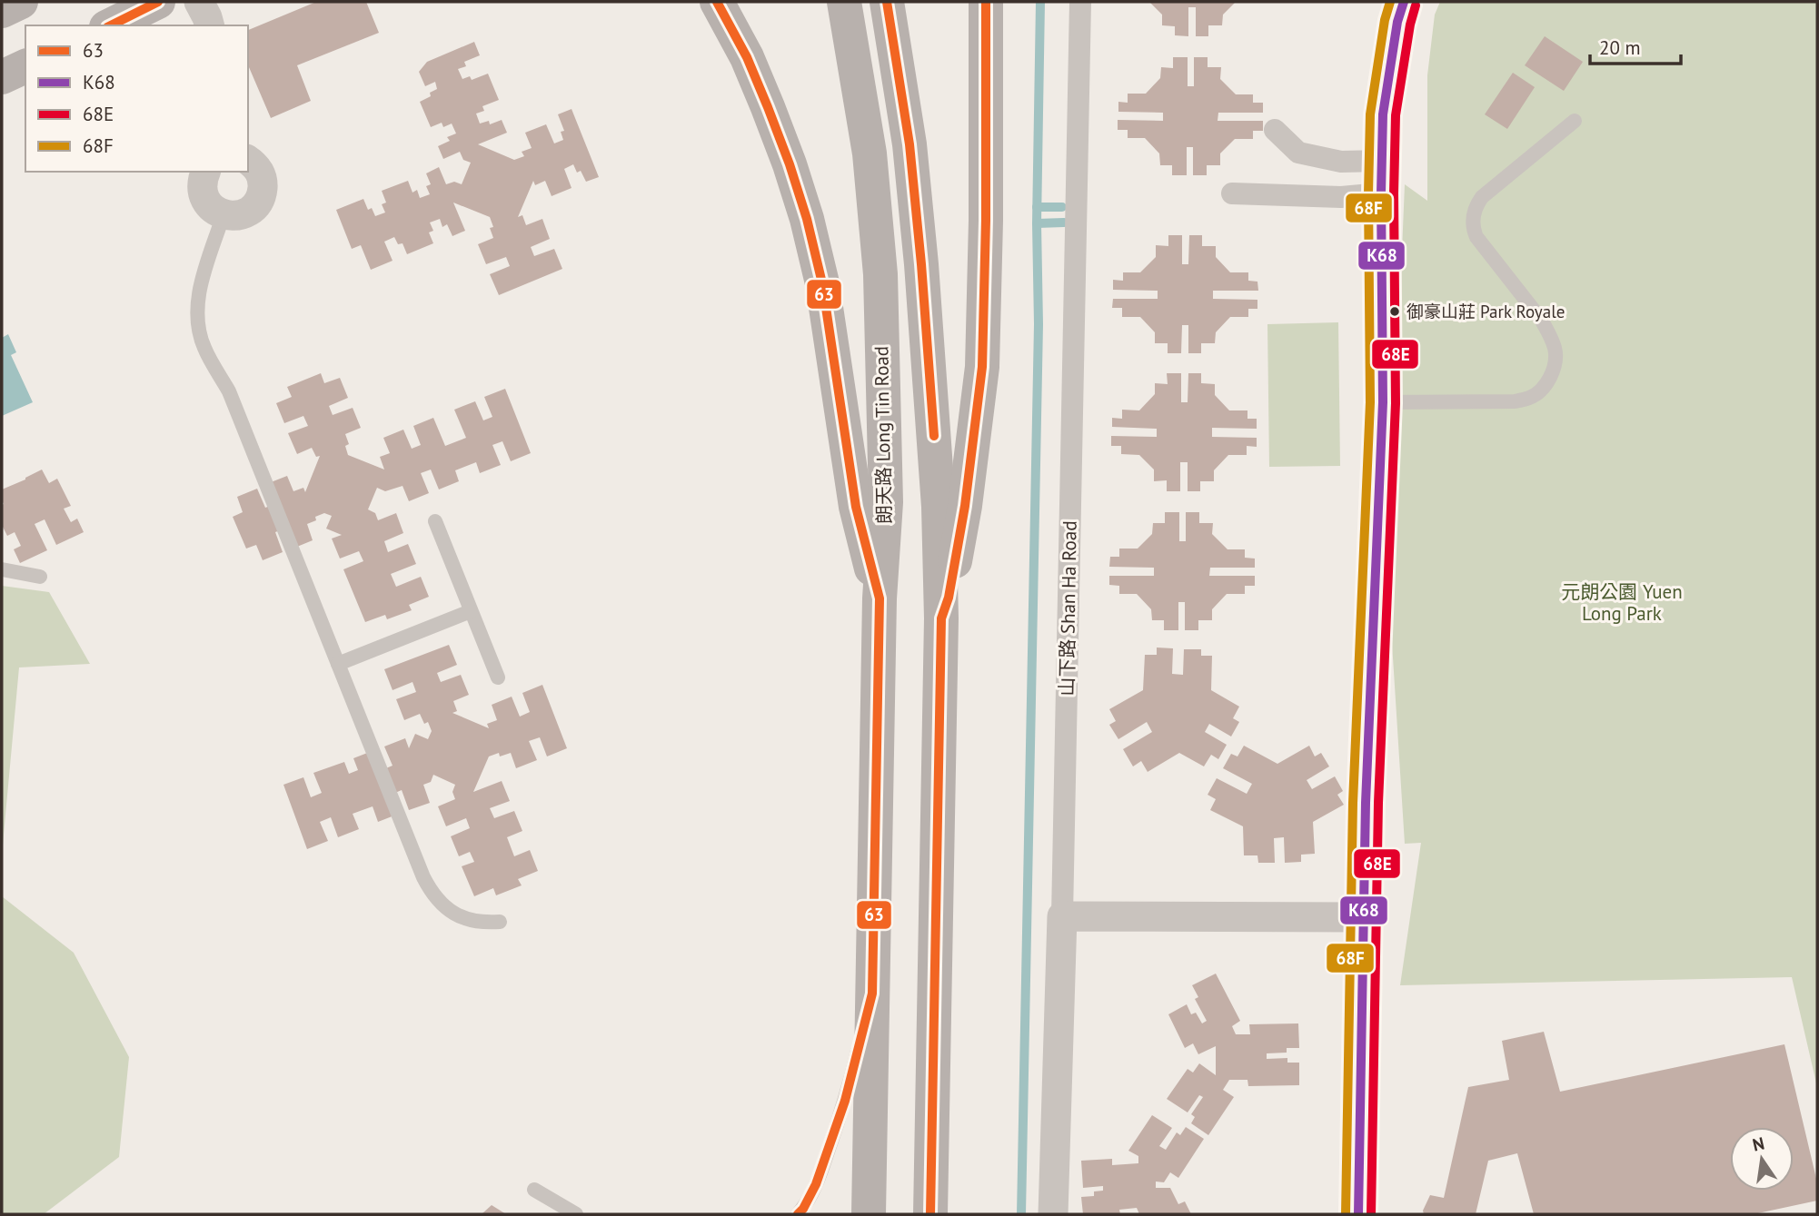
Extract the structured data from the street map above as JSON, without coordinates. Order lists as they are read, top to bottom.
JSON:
{
  "streets": {
    "main road": ["朗天路 Long Tin Road"],
    "street": ["山下路 Shan Ha Road"]
  },
  "parks": ["元朗公園 Yuen Long Park"],
  "places": ["御豪山莊 Park Royale"],
  "lines": [
    "transit line 63",
    "transit line K68",
    "transit line 68F",
    "transit line 68E"
  ],
  "legend": [
    "63",
    "K68",
    "68E",
    "68F"
  ],
  "scale_bar": "20 m",
  "north": "top"
}
